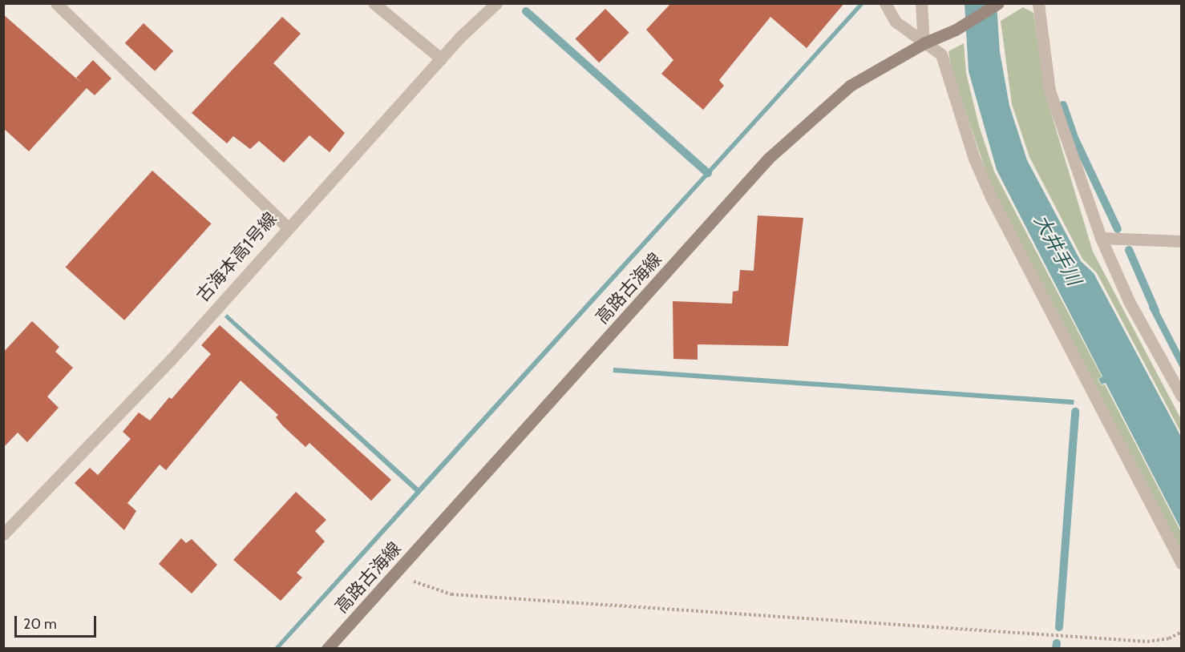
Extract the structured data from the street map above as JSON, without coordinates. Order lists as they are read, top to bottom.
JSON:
{
  "streets": {
    "main road": ["高路古海線"],
    "street": ["古海本高1号線"]
  },
  "water": ["大井手川"],
  "scale_bar": "20 m"
}
